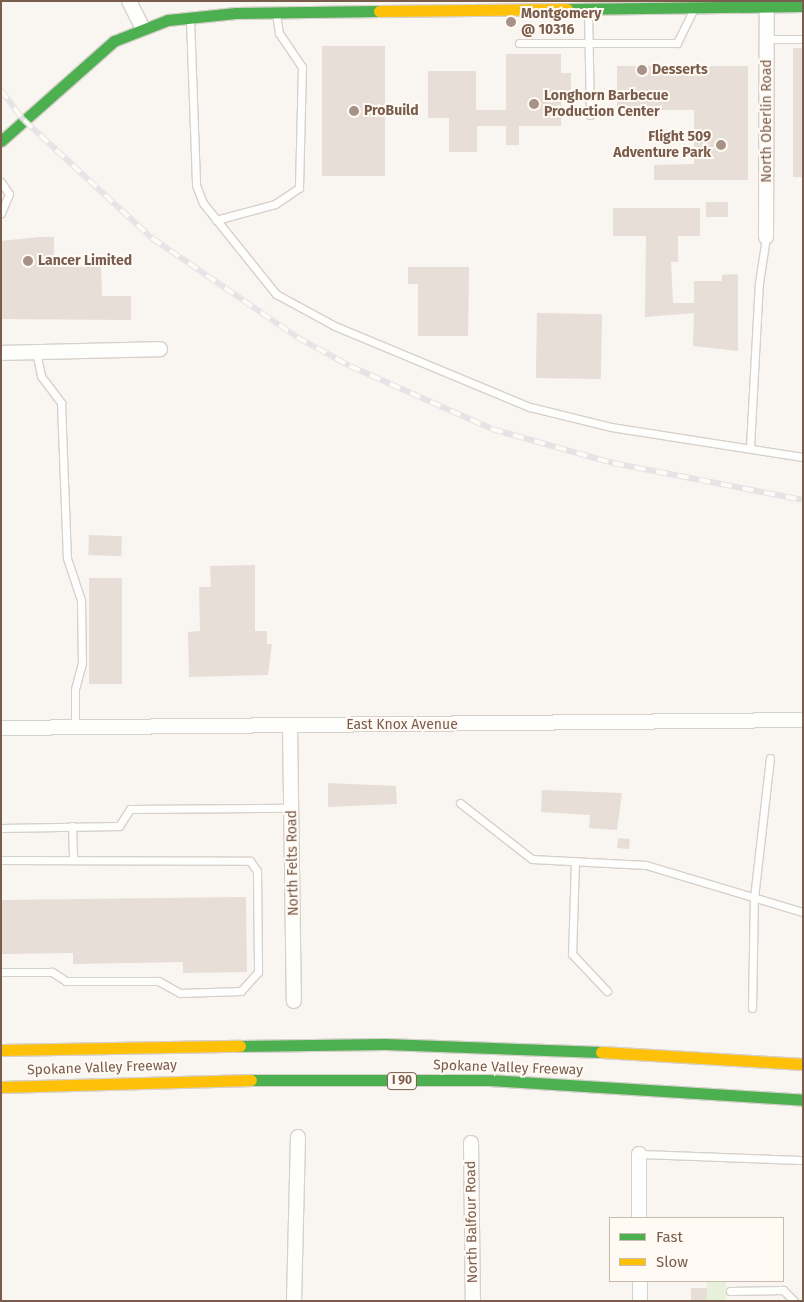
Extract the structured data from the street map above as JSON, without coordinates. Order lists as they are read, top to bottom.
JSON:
{
  "streets": {
    "main road": ["Spokane Valley Freeway", "I 90"],
    "street": [
      "North Oberlin Road",
      "East Knox Avenue",
      "North Felts Road",
      "North Balfour Road"
    ]
  },
  "crossings": [
    ["East Knox Avenue", "North Felts Road"]
  ],
  "places": [
    "Montgomery @ 10316",
    "Desserts",
    "Longhorn Barbecue Production Center",
    "ProBuild",
    "Flight 509 Adventure Park",
    "Lancer Limited"
  ],
  "legend": ["Fast", "Slow"]
}
